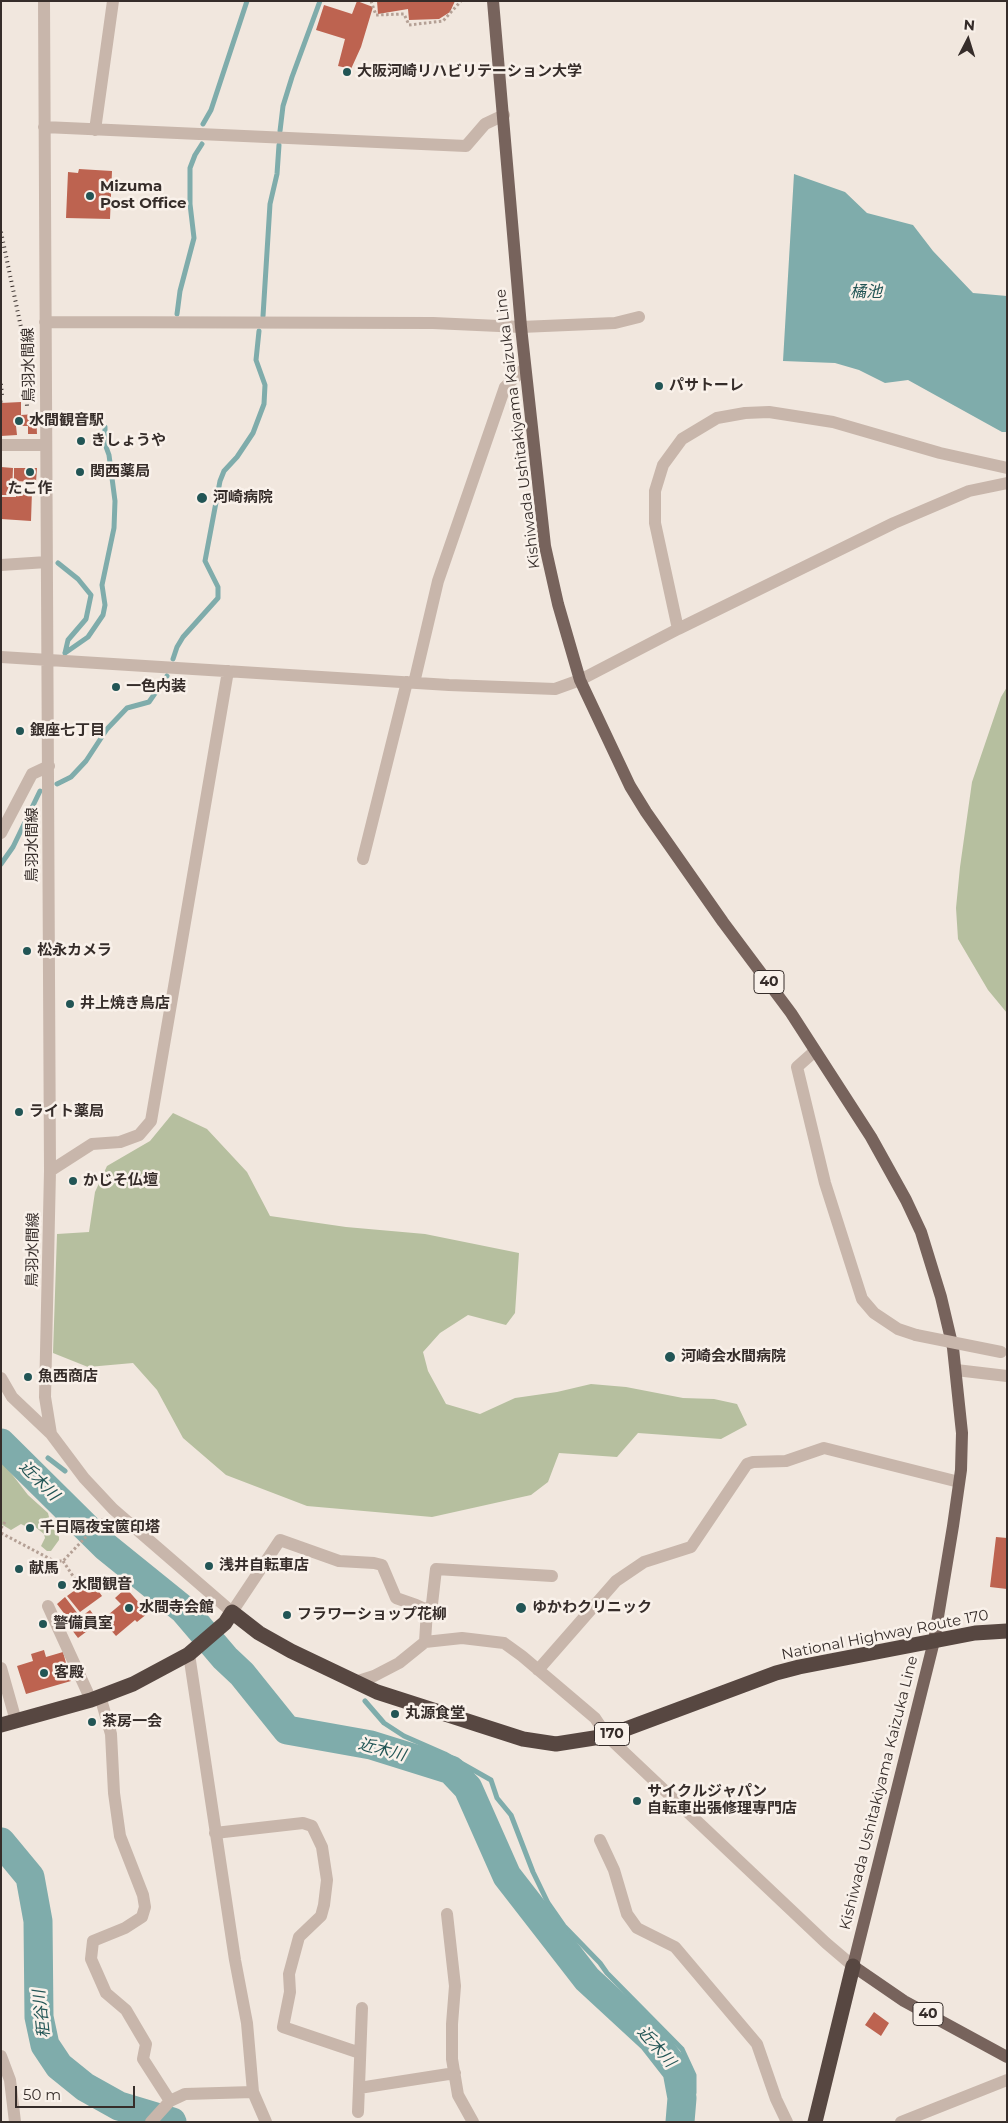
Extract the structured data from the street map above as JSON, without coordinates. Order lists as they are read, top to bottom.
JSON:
{
  "streets": {
    "highway": ["National Highway Route 170", "170"],
    "main road": ["Kishiwada Ushitakiyama Kaizuka Line", "40"],
    "street": ["鳥羽水間線"]
  },
  "crossings": [
    ["鳥羽水間線", "National Highway Route 170"],
    ["Kishiwada Ushitakiyama Kaizuka Line", "40"],
    ["Kishiwada Ushitakiyama Kaizuka Line", "National Highway Route 170"]
  ],
  "water": ["橘池", "近木川", "秬谷川"],
  "places": [
    "大阪河崎リハビリテーション大学",
    "Mizuma Post Office",
    "パサトーレ",
    "水間観音駅",
    "きしょうや",
    "たこ作",
    "関西薬局",
    "河崎病院",
    "一色内装",
    "銀座七丁目",
    "松永カメラ",
    "井上焼き鳥店",
    "ライト薬局",
    "かじそ仏壇",
    "河崎会水間病院",
    "魚西商店",
    "千日隔夜宝篋印塔",
    "浅井自転車店",
    "献馬",
    "水間観音",
    "水間寺会館",
    "ゆかわクリニック",
    "フラワーショップ花柳",
    "警備員室",
    "客殿",
    "丸源食堂",
    "茶房一会",
    "サイクルジャパン 自転車出張修理専門店"
  ],
  "scale_bar": "50 m",
  "north": "top"
}
